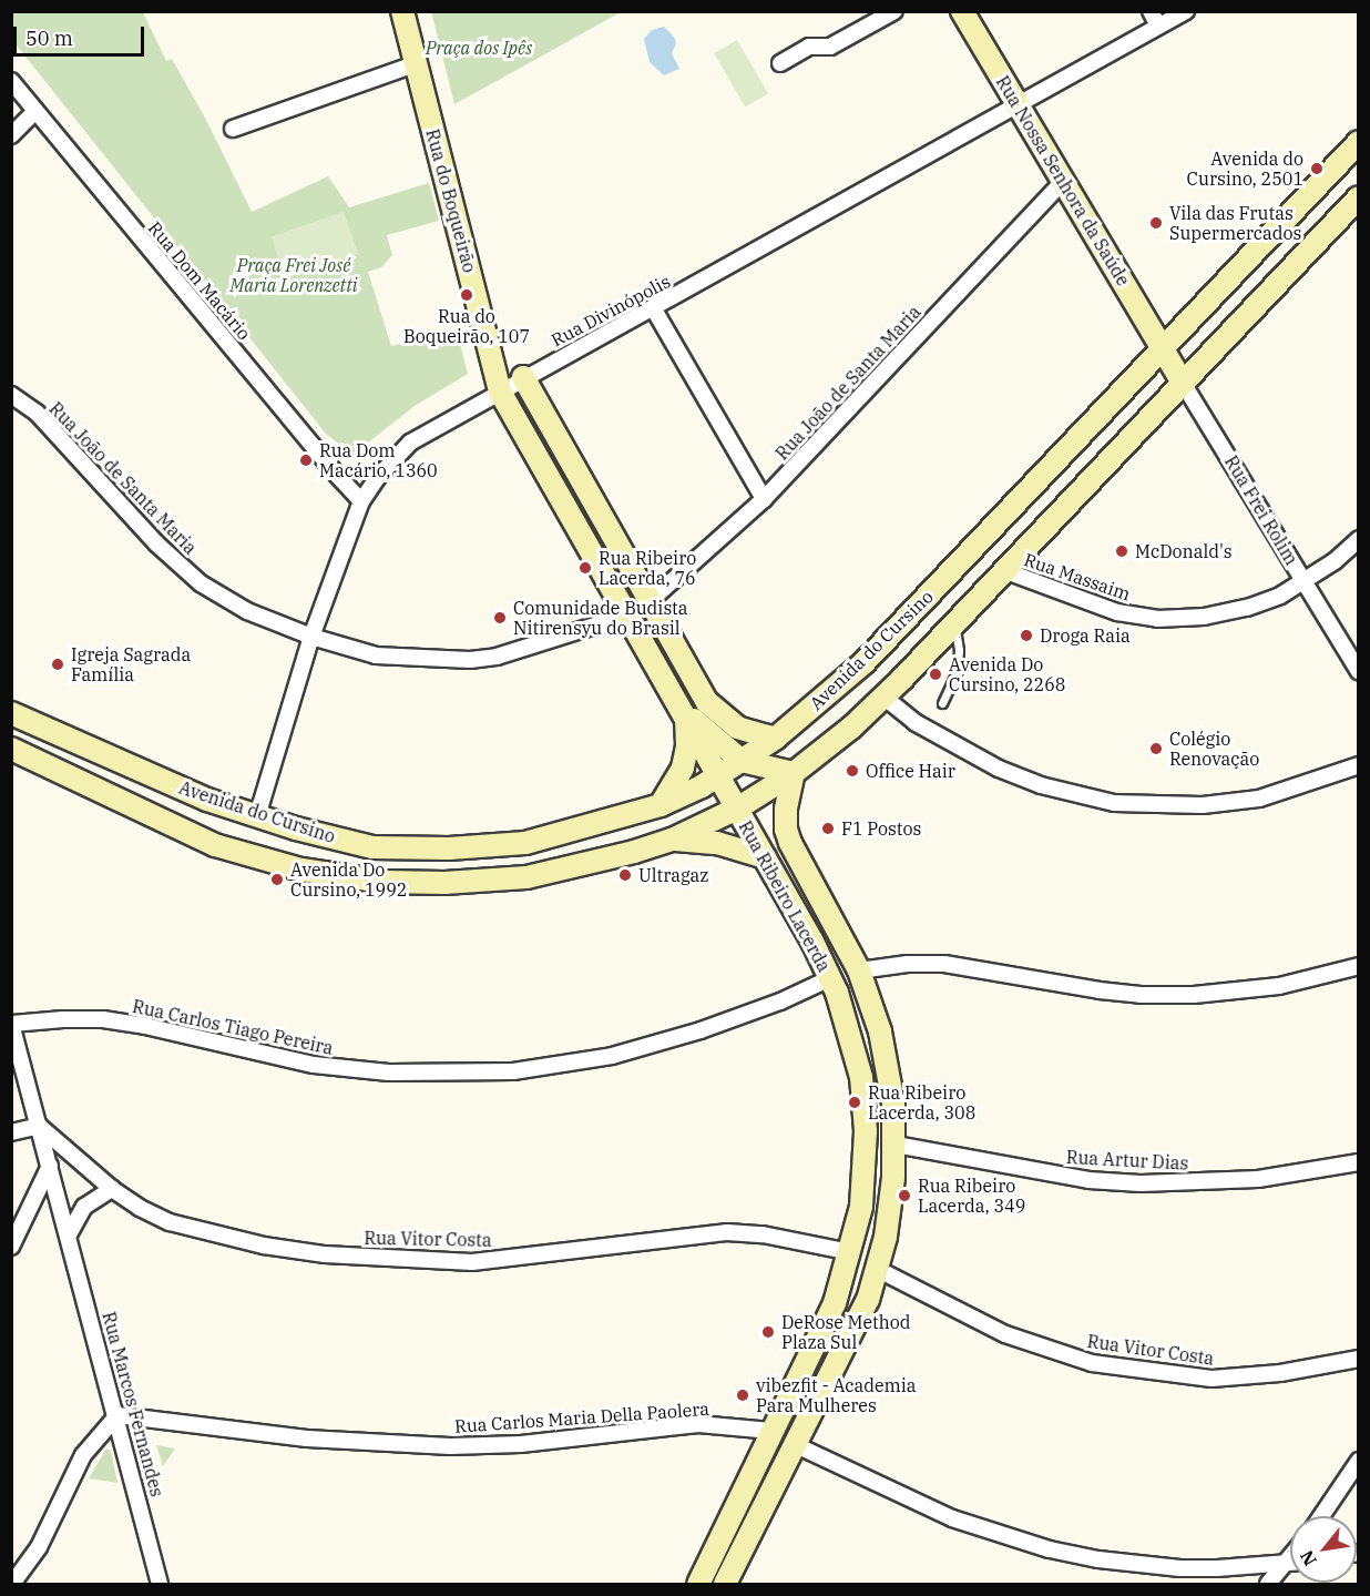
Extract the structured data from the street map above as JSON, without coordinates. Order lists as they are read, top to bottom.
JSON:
{
  "streets": {
    "main road": [
      "Rua Nossa Senhora da Saúde",
      "Rua do Boqueirão",
      "Rua Frei Rolim",
      "Avenida do Cursino",
      "Rua Ribeiro Lacerda"
    ],
    "street": [
      "Rua Dom Macário",
      "Rua Divinópolis",
      "Rua João de Santa Maria",
      "Rua Massaim",
      "Rua Carlos Tiago Pereira",
      "Rua Artur Dias",
      "Rua Vitor Costa",
      "Rua Marcos Fernandes",
      "Rua Carlos Maria Della Paolera"
    ]
  },
  "crossings": [
    ["Rua Nossa Senhora da Saúde", "Rua Divinópolis"],
    ["Rua Nossa Senhora da Saúde", "Rua João de Santa Maria"],
    ["Rua Nossa Senhora da Saúde", "Rua Frei Rolim"],
    ["Rua Nossa Senhora da Saúde", "Avenida do Cursino"],
    ["Rua do Boqueirão", "Rua Divinópolis"],
    ["Rua do Boqueirão", "Rua Ribeiro Lacerda"],
    ["Rua Dom Macário", "Rua Divinópolis"],
    ["Rua Divinópolis", "Rua João de Santa Maria"],
    ["Rua Divinópolis", "Avenida do Cursino"],
    ["Rua Divinópolis", "Rua Ribeiro Lacerda"],
    ["Rua João de Santa Maria", "Rua Ribeiro Lacerda"],
    ["Rua Frei Rolim", "Rua Massaim"],
    ["Rua Frei Rolim", "Avenida do Cursino"],
    ["Rua Massaim", "Avenida do Cursino"],
    ["Avenida do Cursino", "Rua Ribeiro Lacerda"],
    ["Rua Ribeiro Lacerda", "Rua Carlos Tiago Pereira"],
    ["Rua Ribeiro Lacerda", "Rua Artur Dias"],
    ["Rua Ribeiro Lacerda", "Rua Vitor Costa"],
    ["Rua Ribeiro Lacerda", "Rua Carlos Maria Della Paolera"],
    ["Rua Carlos Tiago Pereira", "Rua Marcos Fernandes"],
    ["Rua Vitor Costa", "Rua Marcos Fernandes"],
    ["Rua Marcos Fernandes", "Rua Carlos Maria Della Paolera"]
  ],
  "parks": ["Praça dos Ipês", "Praça Frei José Maria Lorenzetti"],
  "places": [
    "Avenida do Cursino, 2501",
    "Vila das Frutas Supermercados",
    "Rua do Boqueirão, 107",
    "Rua Dom Macário, 1360",
    "McDonald's",
    "Rua Ribeiro Lacerda, 76",
    "Comunidade Budista Nitirensyu do Brasil",
    "Droga Raia",
    "Igreja Sagrada Família",
    "Avenida Do Cursino, 2268",
    "Colégio Renovação",
    "Office Hair",
    "F1 Postos",
    "Ultragaz",
    "Avenida Do Cursino, 1992",
    "Rua Ribeiro Lacerda, 308",
    "Rua Ribeiro Lacerda, 349",
    "DeRose Method Plaza Sul",
    "vibezfit - Academia Para Mulheres"
  ],
  "scale_bar": "50 m",
  "north": "bottom left"
}
